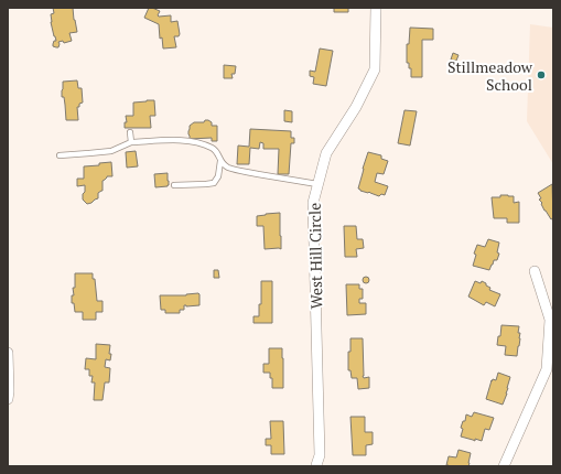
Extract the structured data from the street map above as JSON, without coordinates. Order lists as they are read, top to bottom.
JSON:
{
  "streets": {
    "street": ["West Hill Circle"]
  },
  "places": ["Stillmeadow School"]
}
